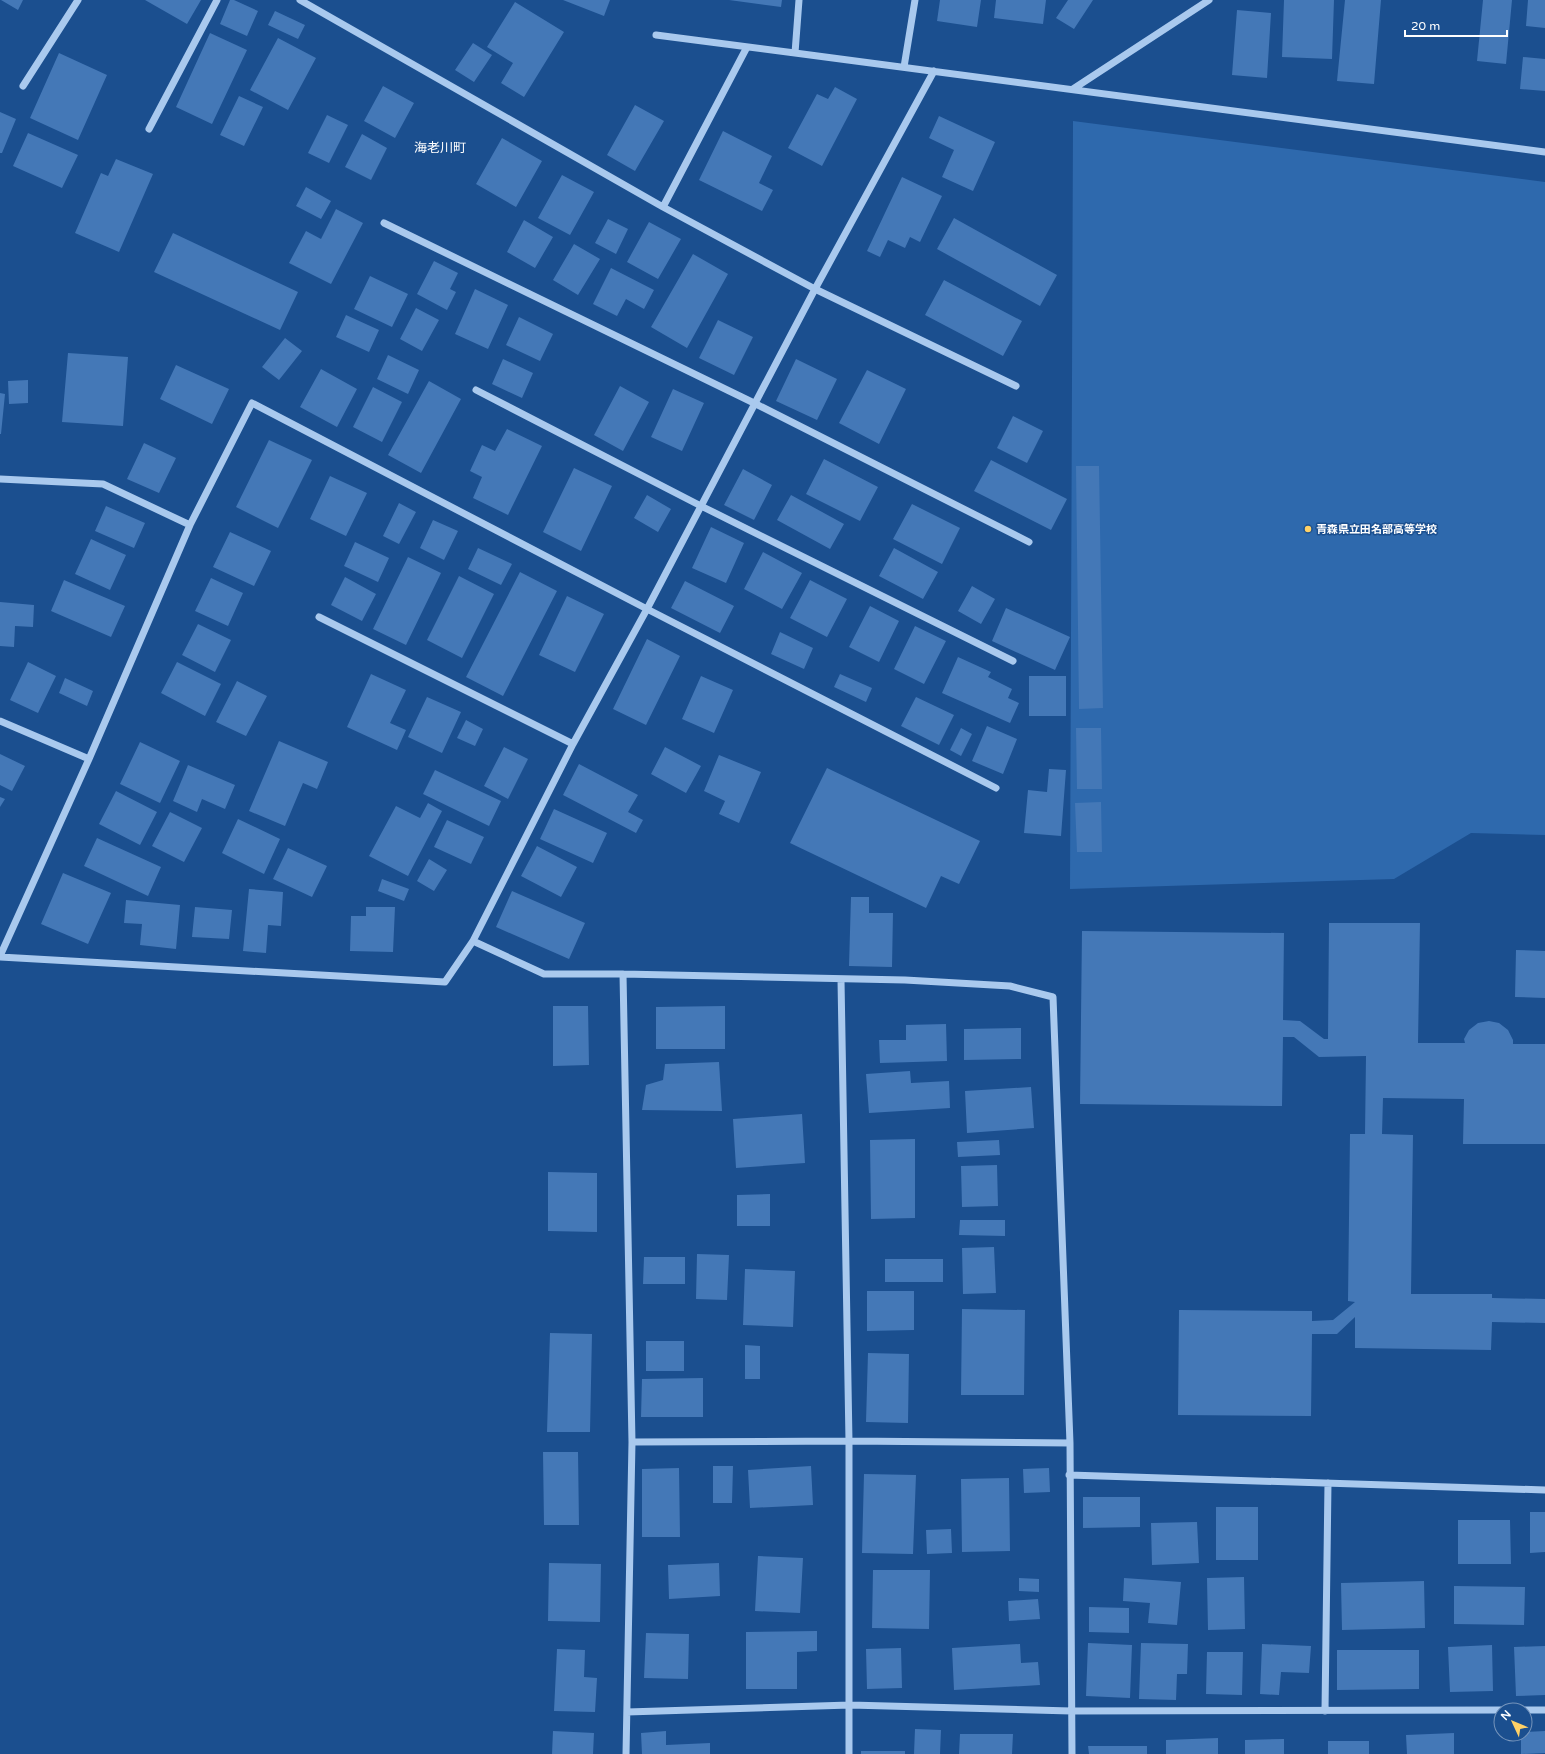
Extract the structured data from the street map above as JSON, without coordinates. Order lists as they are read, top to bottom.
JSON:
{
  "districts": ["海老川町"],
  "places": ["青森県立田名部高等学校"],
  "scale_bar": "20 m",
  "north": "top left"
}
